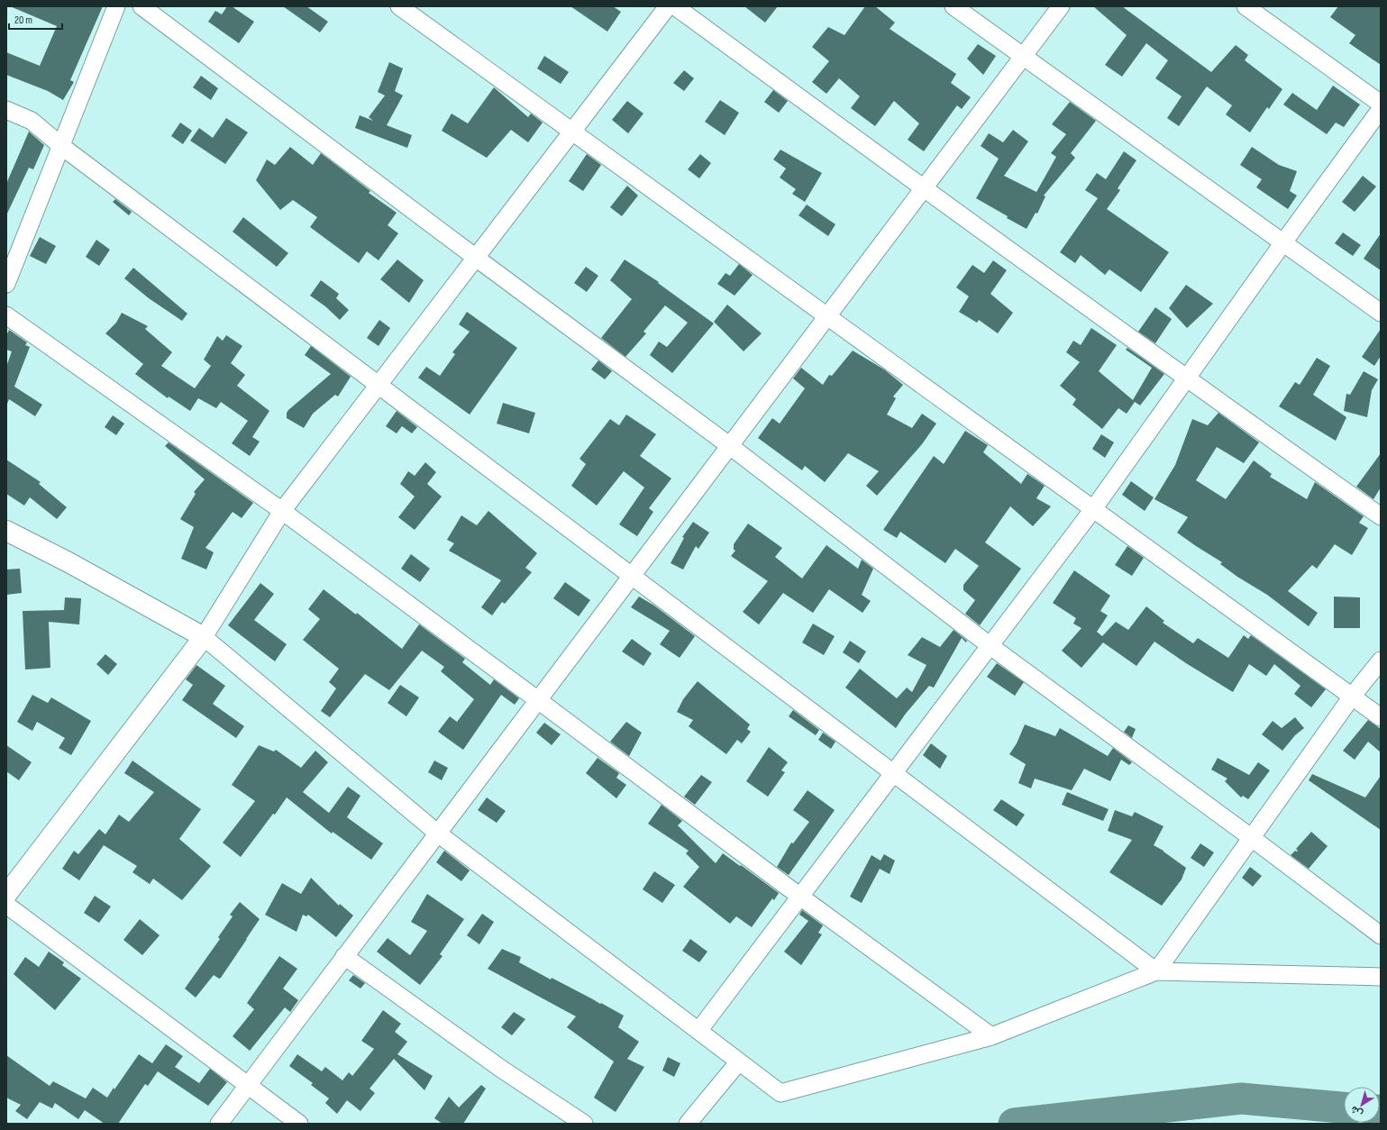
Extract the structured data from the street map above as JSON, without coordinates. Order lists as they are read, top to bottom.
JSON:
{
  "scale_bar": "20 m",
  "north": "bottom left"
}
